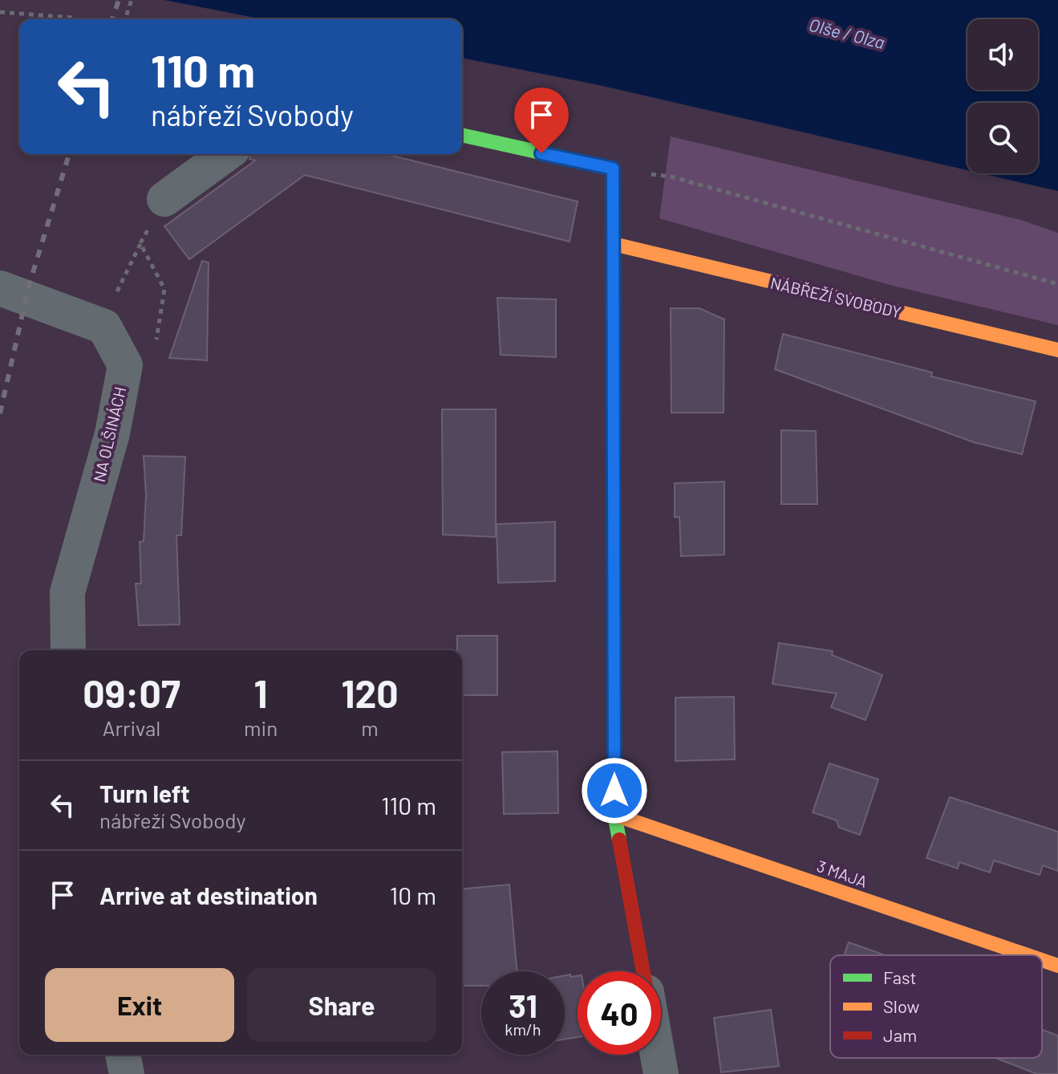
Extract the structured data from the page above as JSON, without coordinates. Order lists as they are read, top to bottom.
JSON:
{
  "streets": {
    "street": ["NÁBŘEŽÍ SVOBODY", "NA OLŠINÁCH", "3 MAJA"]
  },
  "water": ["Olše / Olza"],
  "legend": ["Fast", "Slow", "Jam"],
  "page": {
    "turn": ["110 m", "nábřeží Svobody"],
    "eta": [
      "09:07",
      "Arrival",
      "1",
      "min",
      "120",
      "m"
    ],
    "list": [
      {
        "name": "Turn left",
        "note": "nábřeží Svobody",
        "value": "110 m"
      },
      {
        "name": "Arrive at destination",
        "value": "10 m"
      }
    ],
    "buttons": ["Exit", "Share"],
    "speed": "31 km/h",
    "limit": "40"
  }
}
